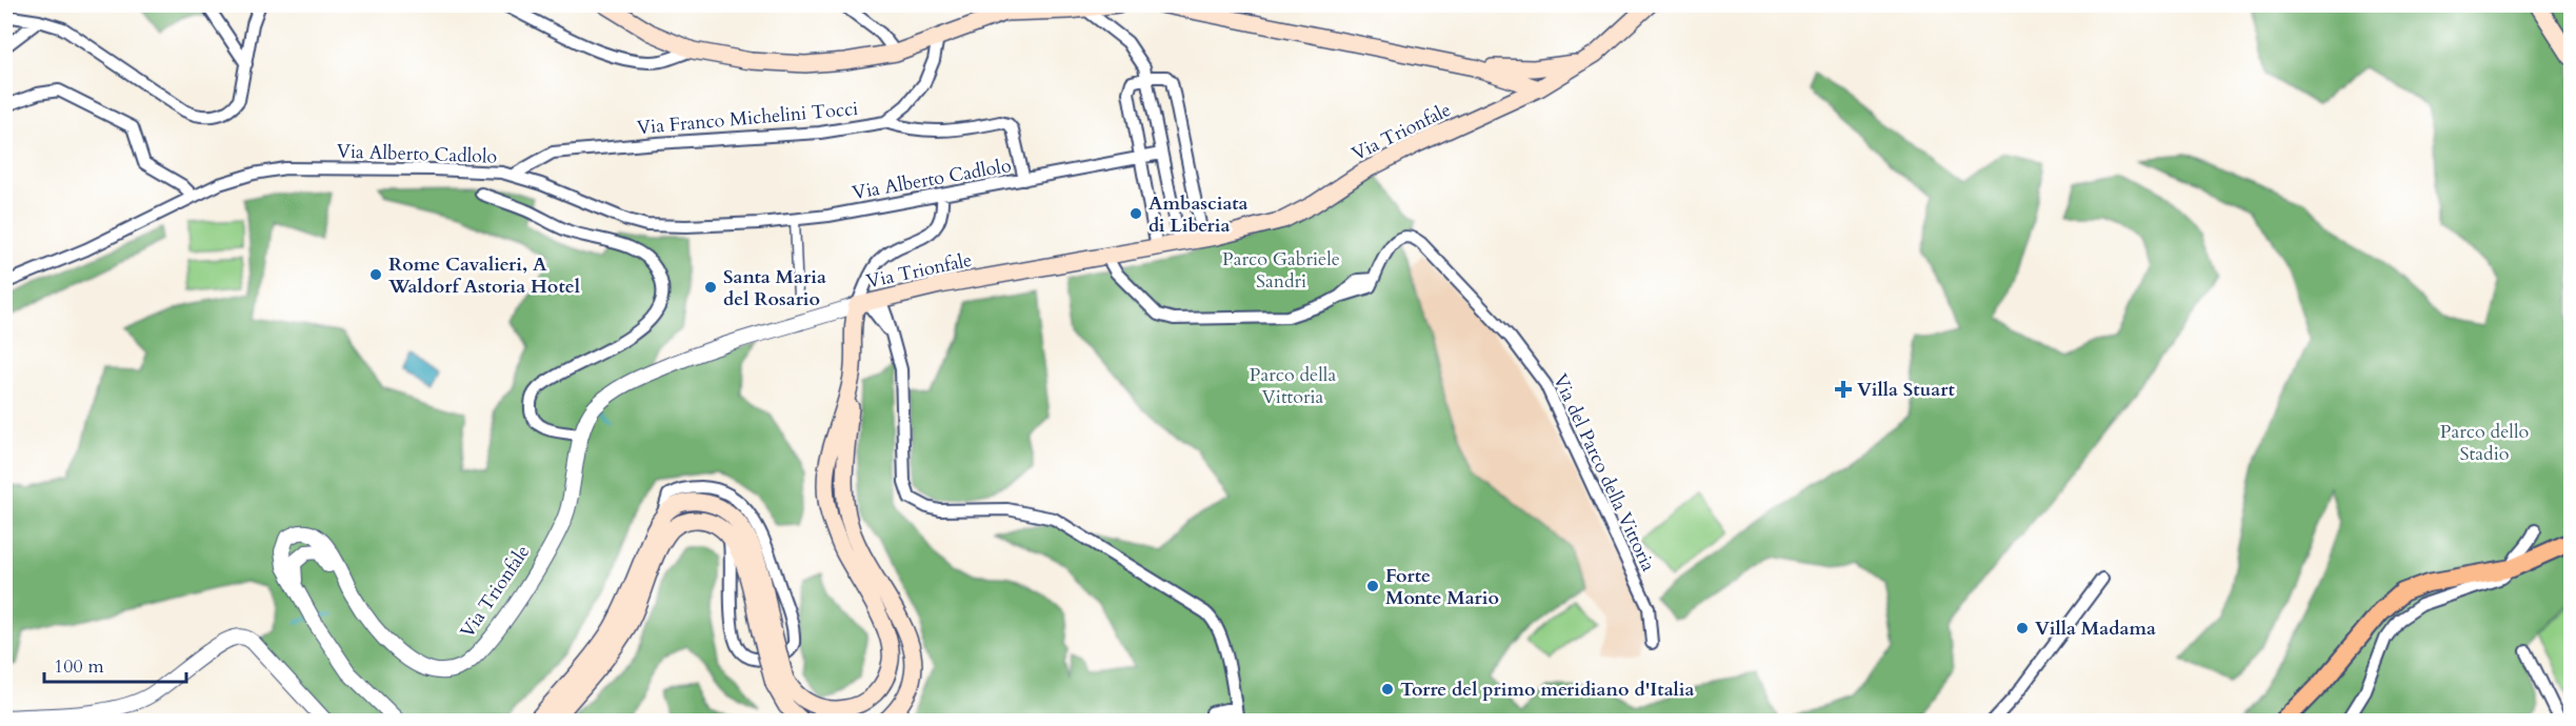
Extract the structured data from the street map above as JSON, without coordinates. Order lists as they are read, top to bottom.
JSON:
{
  "streets": {
    "main road": ["Via Trionfale"],
    "street": ["Via Franco Michelini Tocci", "Via Alberto Cadlolo", "Via del Parco della Vittoria"]
  },
  "crossings": [
    ["Via Franco Michelini Tocci", "Via Alberto Cadlolo"],
    ["Via Trionfale", "Via del Parco della Vittoria"]
  ],
  "parks": ["Parco Gabriele Sandri", "Parco della Vittoria", "Parco dello Stadio"],
  "places": {
    "other": [
      "Ambasciata di Liberia",
      "Rome Cavalieri, A Waldorf Astoria Hotel",
      "Santa Maria del Rosario",
      "Forte Monte Mario",
      "Villa Madama",
      "Torre del primo meridiano d'Italia"
    ],
    "health": ["Villa Stuart"]
  },
  "scale_bar": "100 m"
}
